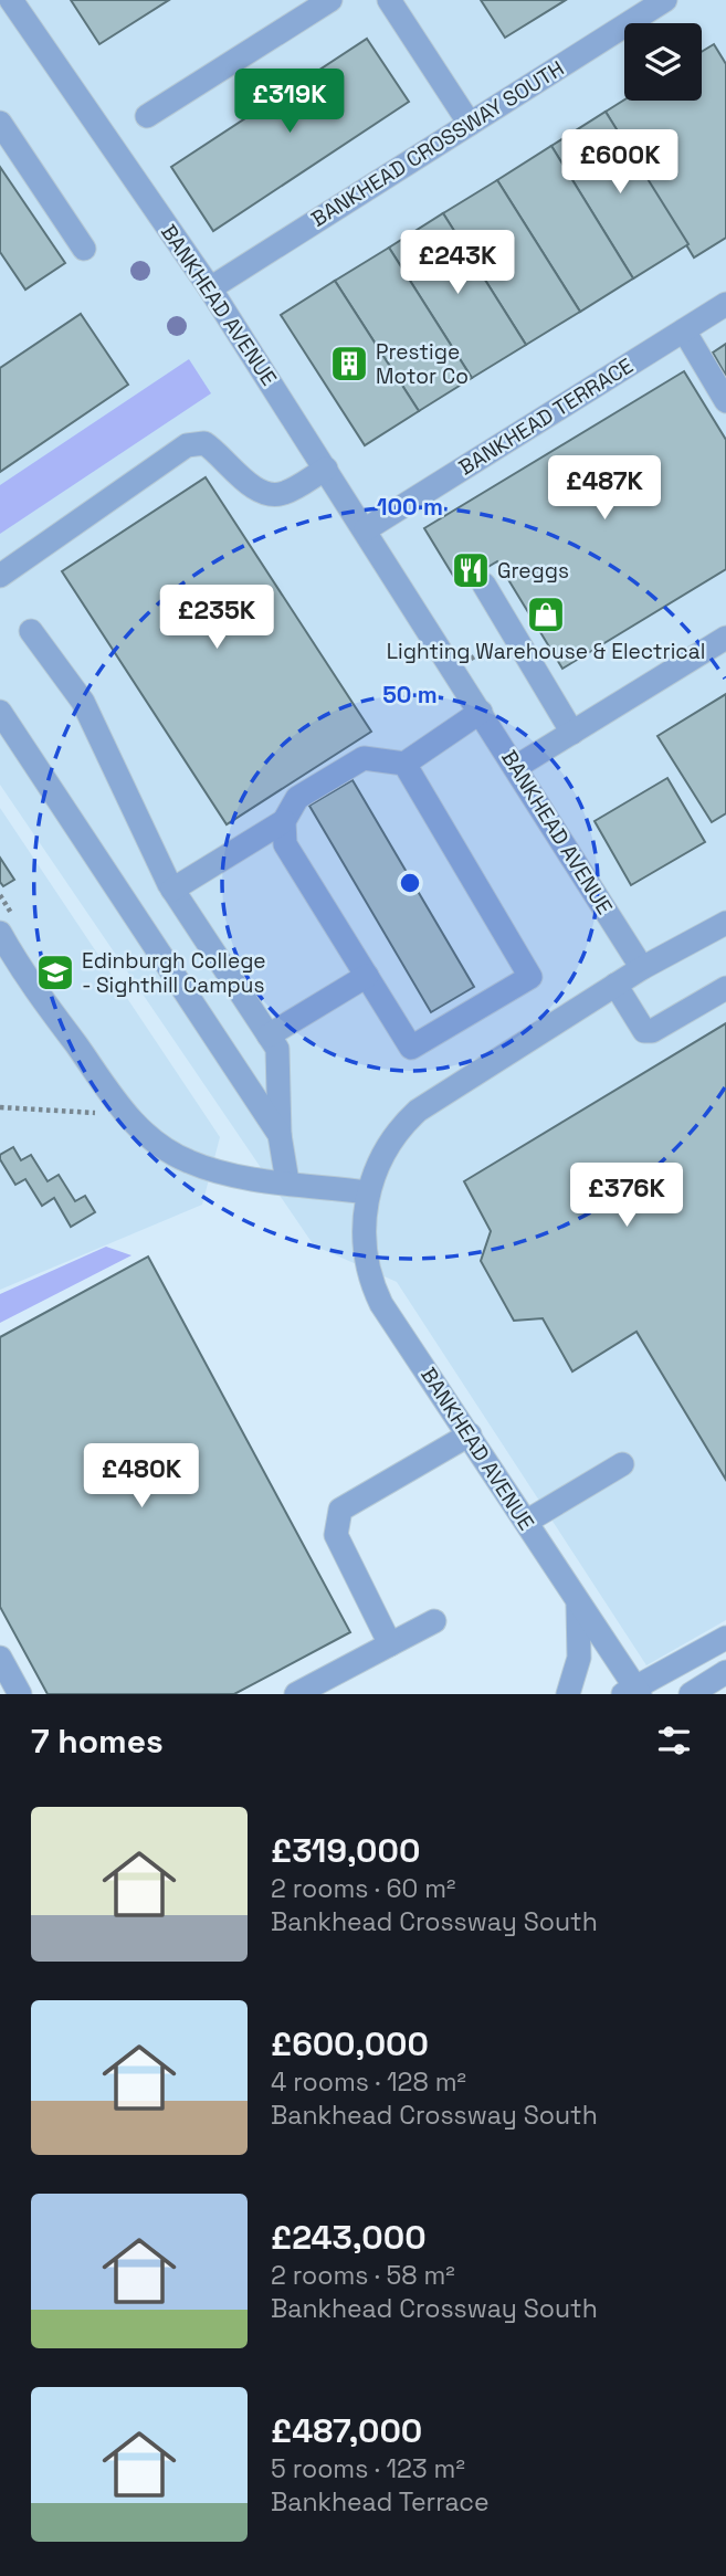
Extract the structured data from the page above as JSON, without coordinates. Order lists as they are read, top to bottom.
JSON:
{
  "streets": {
    "street": ["BANKHEAD CROSSWAY SOUTH", "BANKHEAD AVENUE", "BANKHEAD TERRACE"]
  },
  "crossings": [
    ["BANKHEAD CROSSWAY SOUTH", "BANKHEAD AVENUE"],
    ["BANKHEAD AVENUE", "BANKHEAD TERRACE"]
  ],
  "places": {
    "building": ["Prestige Motor Co"],
    "restaurant": ["Greggs"],
    "shop": ["Lighting Warehouse & Electrical"],
    "school or university": ["Edinburgh College - Sighthill Campus"]
  },
  "page": {
    "price": [
      "£319K",
      "£600K",
      "£243K",
      "£487K",
      "£235K",
      "£376K",
      "£480K"
    ],
    "heading": "7 homes",
    "list": [
      {
        "name": "£319,000",
        "note": "2 rooms · 60 m² · Bankhead Crossway South"
      },
      {
        "name": "£600,000",
        "note": "4 rooms · 128 m² · Bankhead Crossway South"
      },
      {
        "name": "£243,000",
        "note": "2 rooms · 58 m² · Bankhead Crossway South"
      },
      {
        "name": "£487,000",
        "note": "5 rooms · 123 m² · Bankhead Terrace"
      }
    ]
  },
  "rings": ["100 m", "50 m"]
}
